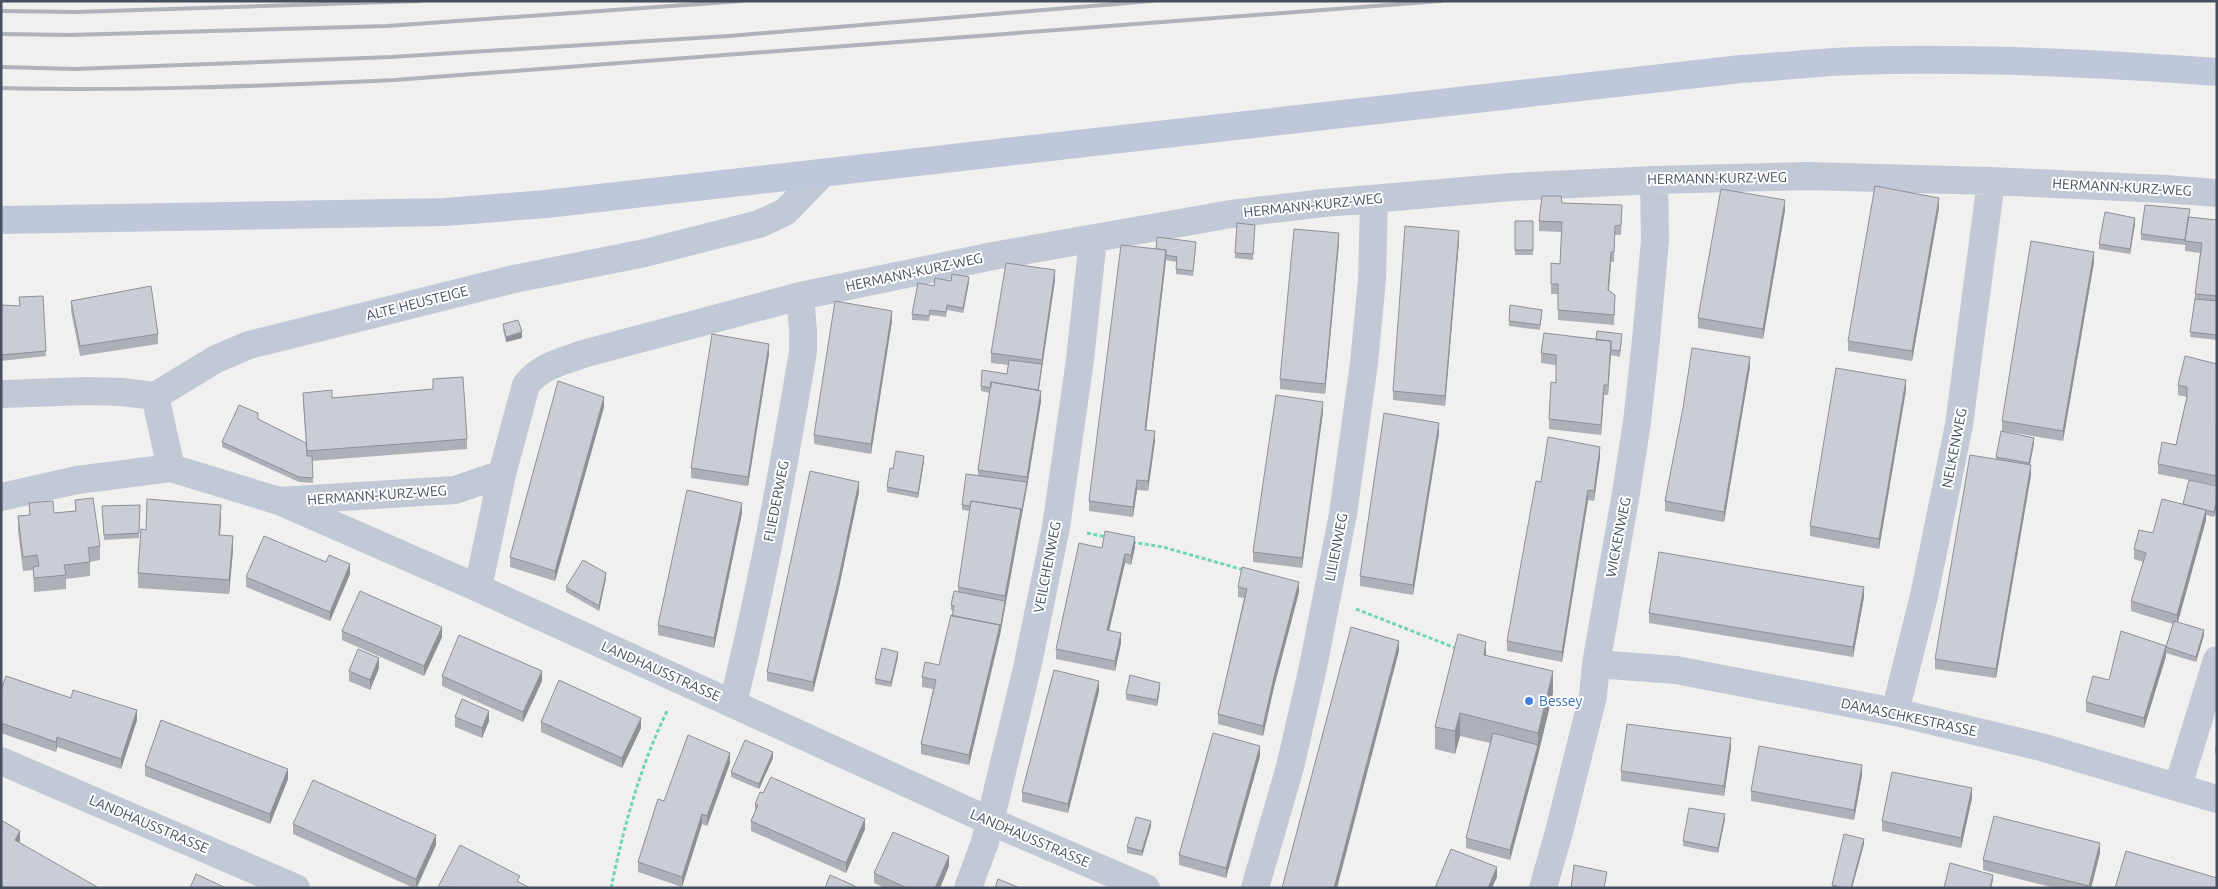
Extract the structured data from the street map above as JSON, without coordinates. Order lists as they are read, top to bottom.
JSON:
{
  "streets": {
    "street": [
      "HERMANN-KURZ-WEG",
      "ALTE HEUSTEIGE",
      "NELKENWEG",
      "FLIEDERWEG",
      "WICKENWEG",
      "LILIENWEG",
      "VEILCHENWEG",
      "LANDHAUSSTRASSE",
      "DAMASCHKESTRASSE"
    ]
  },
  "crossings": [
    ["HERMANN-KURZ-WEG", "NELKENWEG"],
    ["HERMANN-KURZ-WEG", "FLIEDERWEG"],
    ["HERMANN-KURZ-WEG", "WICKENWEG"],
    ["HERMANN-KURZ-WEG", "LILIENWEG"],
    ["HERMANN-KURZ-WEG", "VEILCHENWEG"],
    ["HERMANN-KURZ-WEG", "LANDHAUSSTRASSE"],
    ["NELKENWEG", "DAMASCHKESTRASSE"],
    ["FLIEDERWEG", "LANDHAUSSTRASSE"],
    ["WICKENWEG", "DAMASCHKESTRASSE"],
    ["VEILCHENWEG", "LANDHAUSSTRASSE"]
  ],
  "places": ["Bessey"]
}
